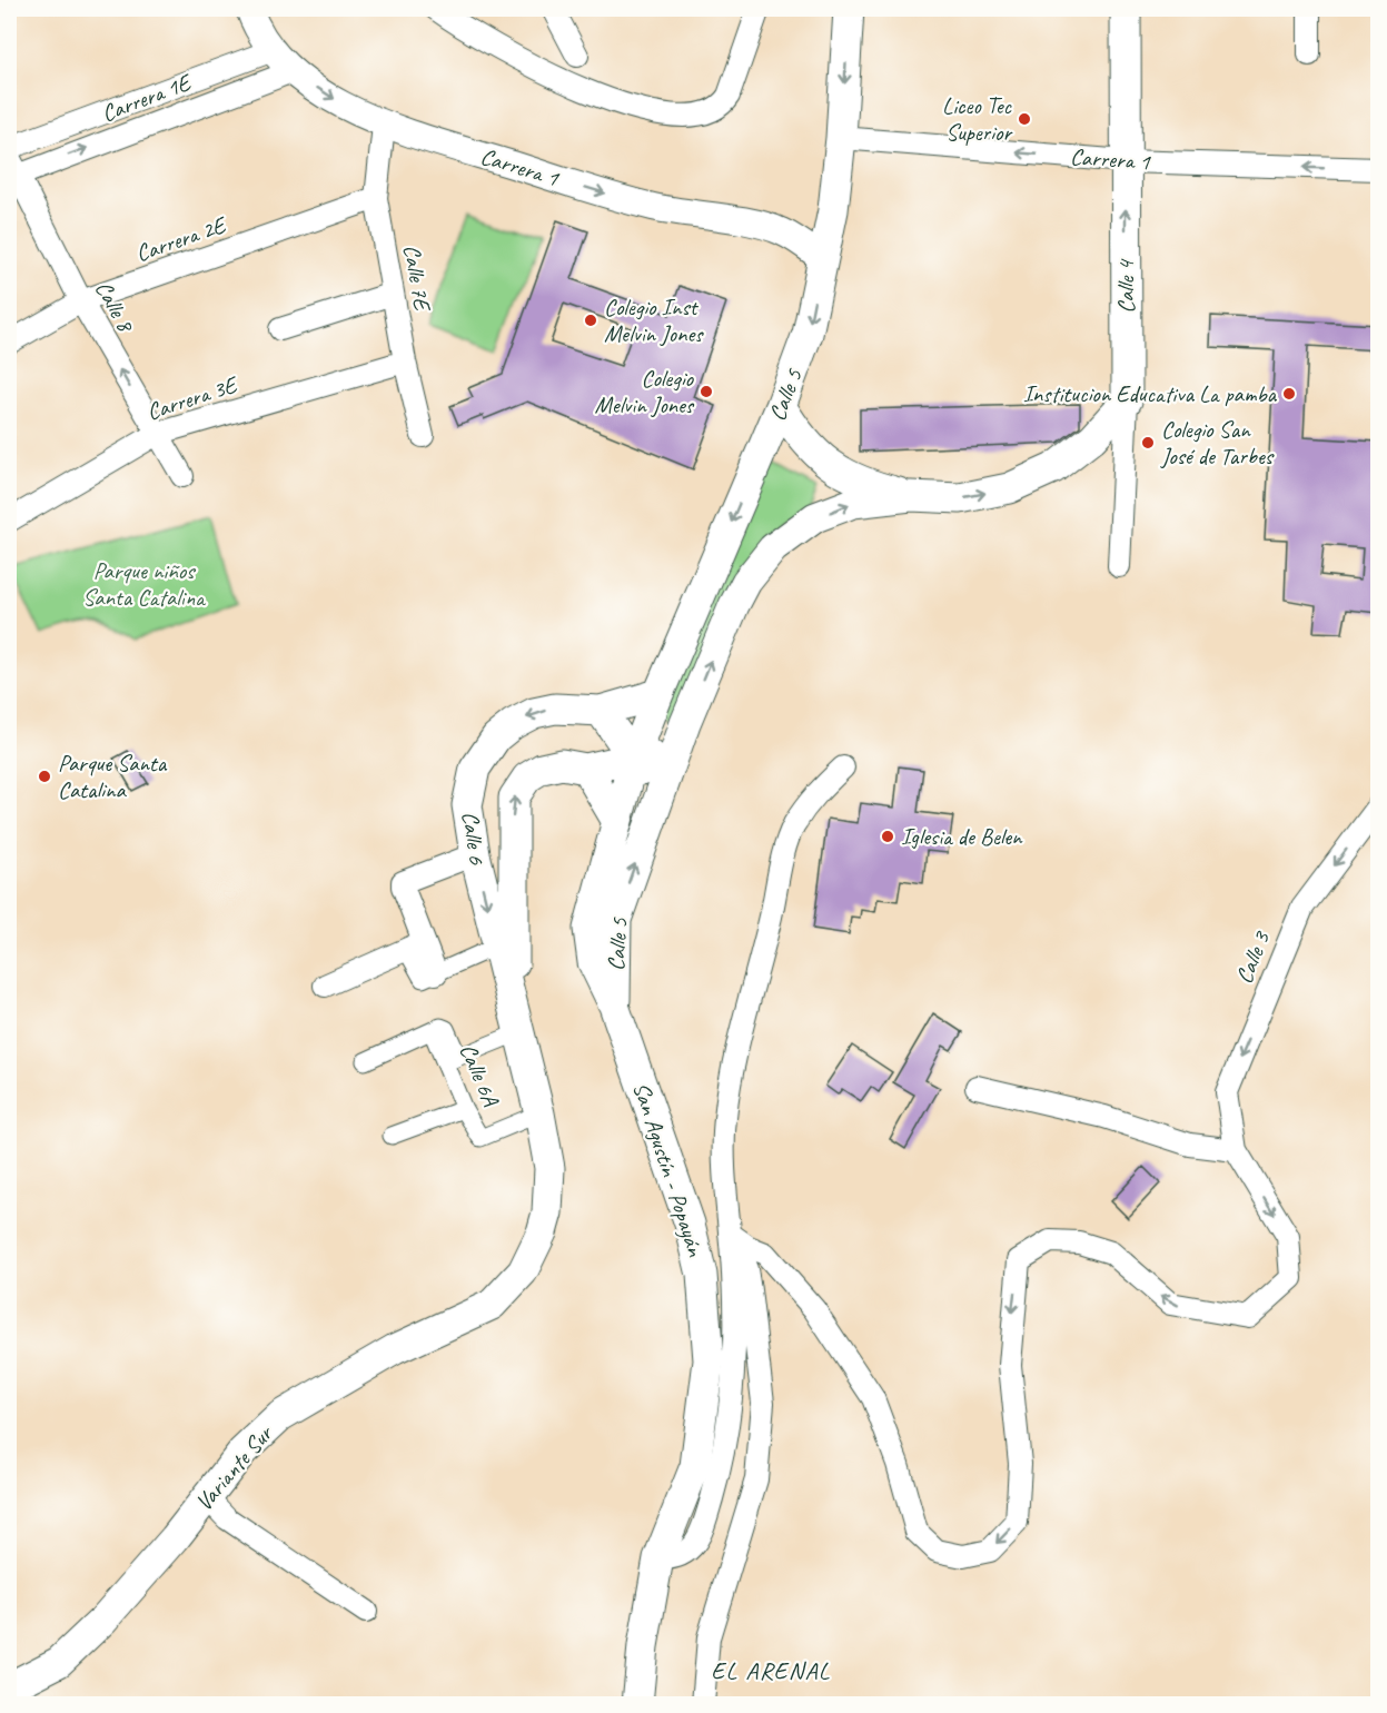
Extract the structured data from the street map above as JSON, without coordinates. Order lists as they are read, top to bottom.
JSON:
{
  "streets": {
    "main road": [
      "Calle 4",
      "Calle 5",
      "Calle 6",
      "San Agustín - Popayán",
      "Variante Sur"
    ],
    "street": [
      "Carrera 1E",
      "Carrera 1",
      "Carrera 2E",
      "Calle 7E",
      "Calle 8",
      "Carrera 3E",
      "Calle 3",
      "Calle 6A"
    ]
  },
  "crossings": [
    ["Carrera 1E", "Carrera 1"],
    ["Carrera 1E", "Calle 8"],
    ["Carrera 1", "Calle 7E"],
    ["Carrera 1", "Calle 4"],
    ["Carrera 1", "Calle 5"],
    ["Carrera 2E", "Calle 7E"],
    ["Carrera 2E", "Calle 8"],
    ["Calle 7E", "Carrera 3E"],
    ["Calle 8", "Carrera 3E"],
    ["Calle 5", "Calle 6"],
    ["Calle 5", "San Agustín - Popayán"],
    ["Calle 6", "Calle 6A"],
    ["Calle 6", "San Agustín - Popayán"],
    ["Calle 6", "Variante Sur"]
  ],
  "one_way": ["Calle 4", "Calle 8", "Calle 3"],
  "districts": ["EL ARENAL"],
  "parks": ["Parque niños Santa Catalina"],
  "places": [
    "Liceo Tec Superior",
    "Colegio Inst Melvin Jones",
    "Colegio Melvin Jones",
    "Institucion Educativa La pamba",
    "Colegio San José de Tarbes",
    "Parque Santa Catalina",
    "Iglesia de Belen"
  ]
}
